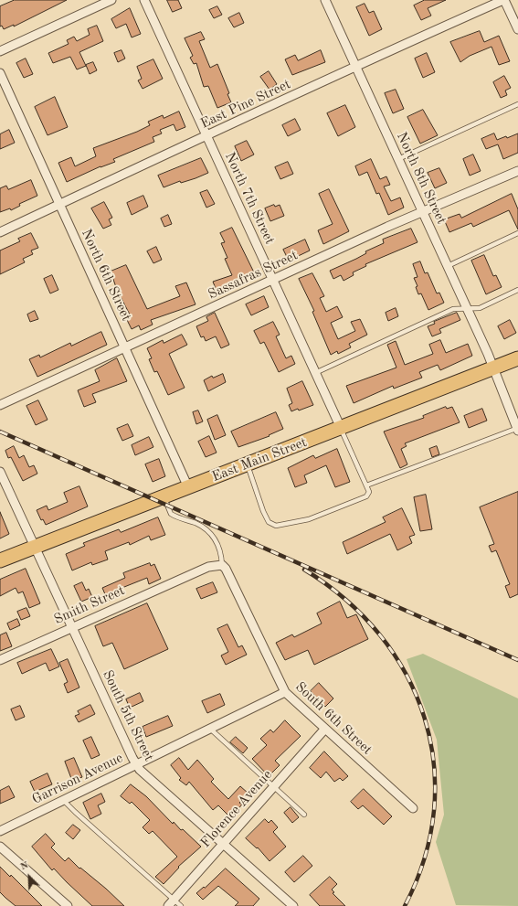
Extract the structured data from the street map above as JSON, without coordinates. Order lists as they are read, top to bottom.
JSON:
{
  "streets": {
    "highway": ["East Main Street"],
    "street": [
      "East Pine Street",
      "North 8th Street",
      "North 7th Street",
      "North 6th Street",
      "Sassafras Street",
      "Smith Street",
      "South 5th Street",
      "South 6th Street",
      "Garrison Avenue",
      "Florence Avenue"
    ]
  },
  "crossings": [
    ["East Pine Street", "North 8th Street"],
    ["East Pine Street", "North 7th Street"],
    ["East Pine Street", "North 6th Street"],
    ["North 8th Street", "Sassafras Street"],
    ["North 8th Street", "East Main Street"],
    ["North 7th Street", "Sassafras Street"],
    ["North 7th Street", "East Main Street"],
    ["North 6th Street", "Sassafras Street"],
    ["North 6th Street", "East Main Street"],
    ["East Main Street", "South 5th Street"],
    ["Smith Street", "South 5th Street"],
    ["Smith Street", "South 6th Street"],
    ["South 5th Street", "Garrison Avenue"],
    ["South 5th Street", "Florence Avenue"],
    ["South 6th Street", "Garrison Avenue"],
    ["South 6th Street", "Florence Avenue"]
  ],
  "north": "top left"
}
